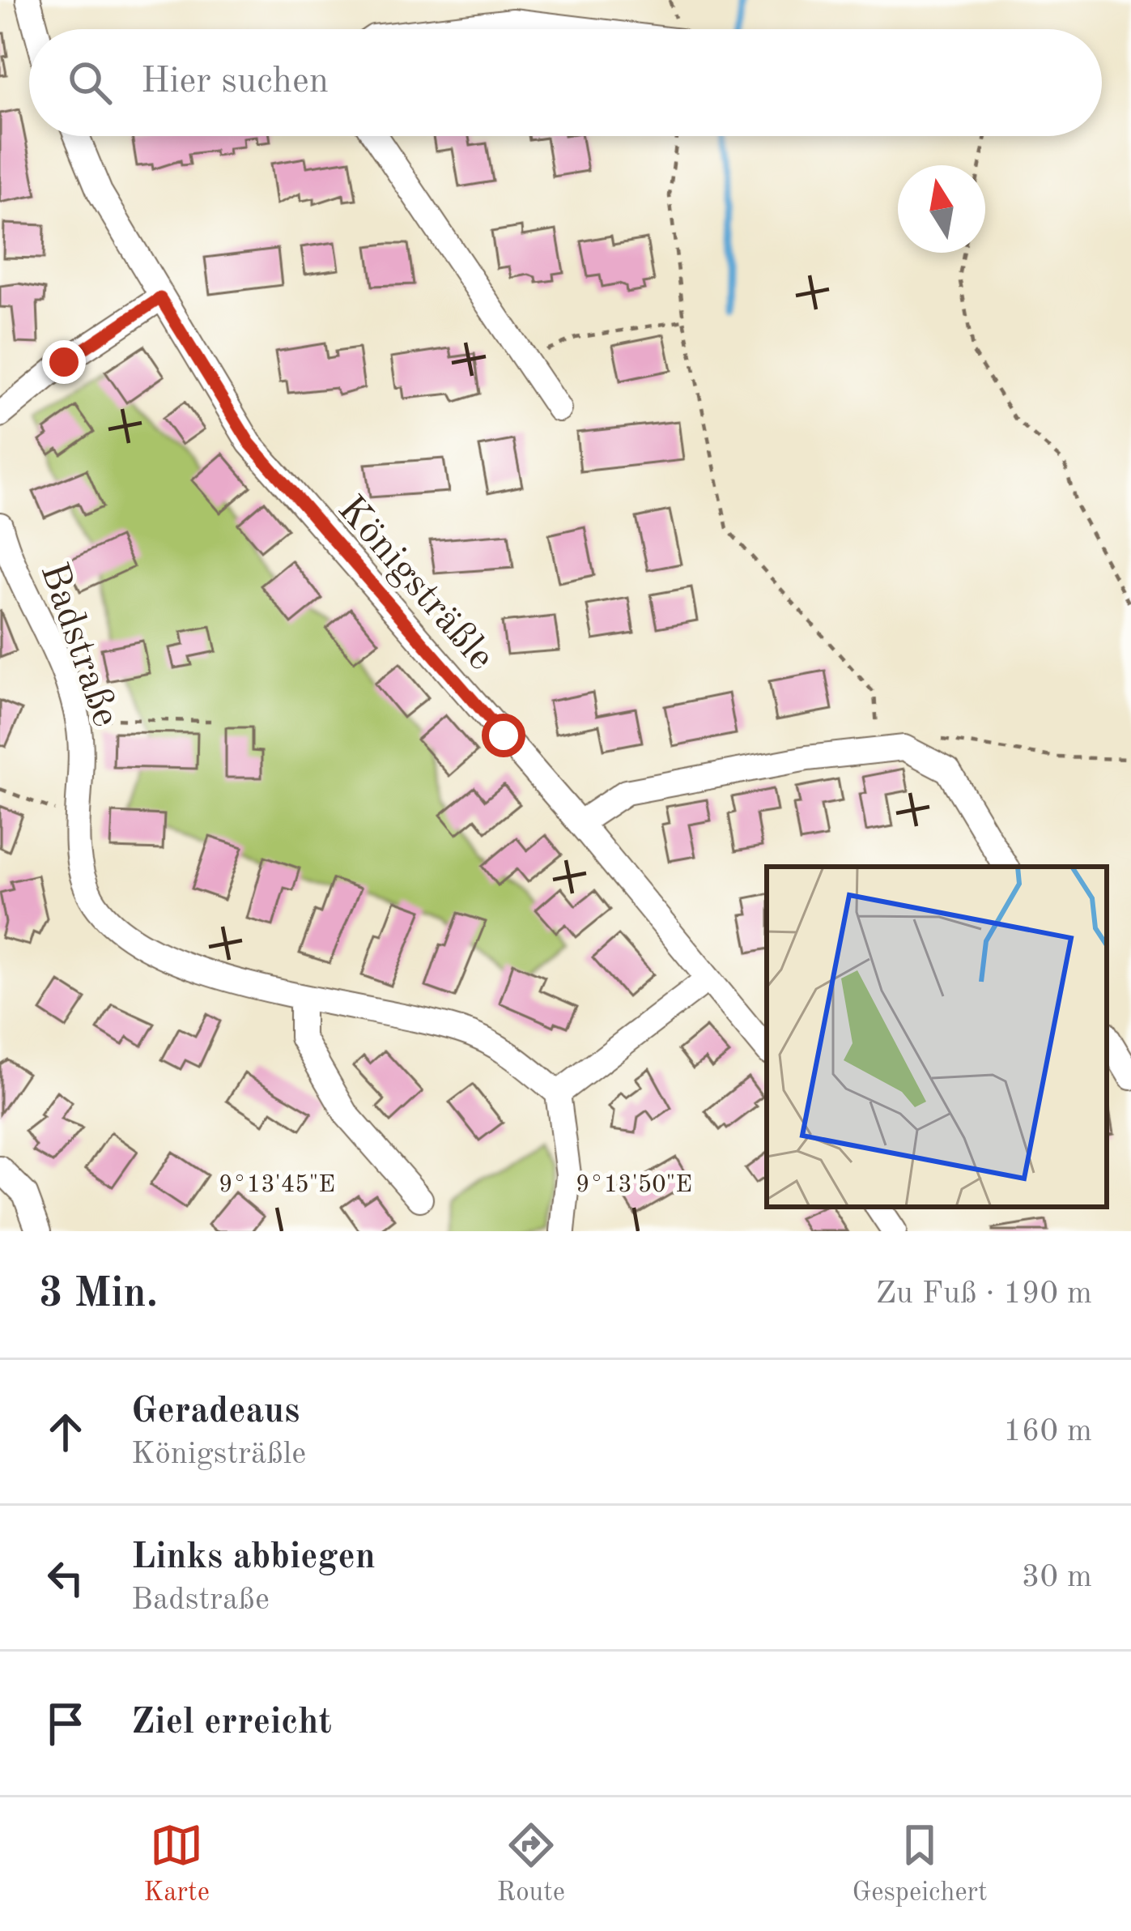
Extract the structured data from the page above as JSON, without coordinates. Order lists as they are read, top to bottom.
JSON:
{
  "streets": {
    "street": ["Königsträßle", "Badstraße"]
  },
  "north": "top",
  "page": {
    "search": "Hier suchen",
    "heading": ["3 Min.", "Zu Fuß · 190 m"],
    "list": [
      ["Geradeaus", "Königsträßle", "160 m"],
      ["Links abbiegen", "Badstraße", "30 m"],
      "Ziel erreicht"
    ],
    "nav": ["Karte", "Route", "Gespeichert"]
  },
  "coordinates": ["9°13'45\"E", "9°13'50\"E"]
}
